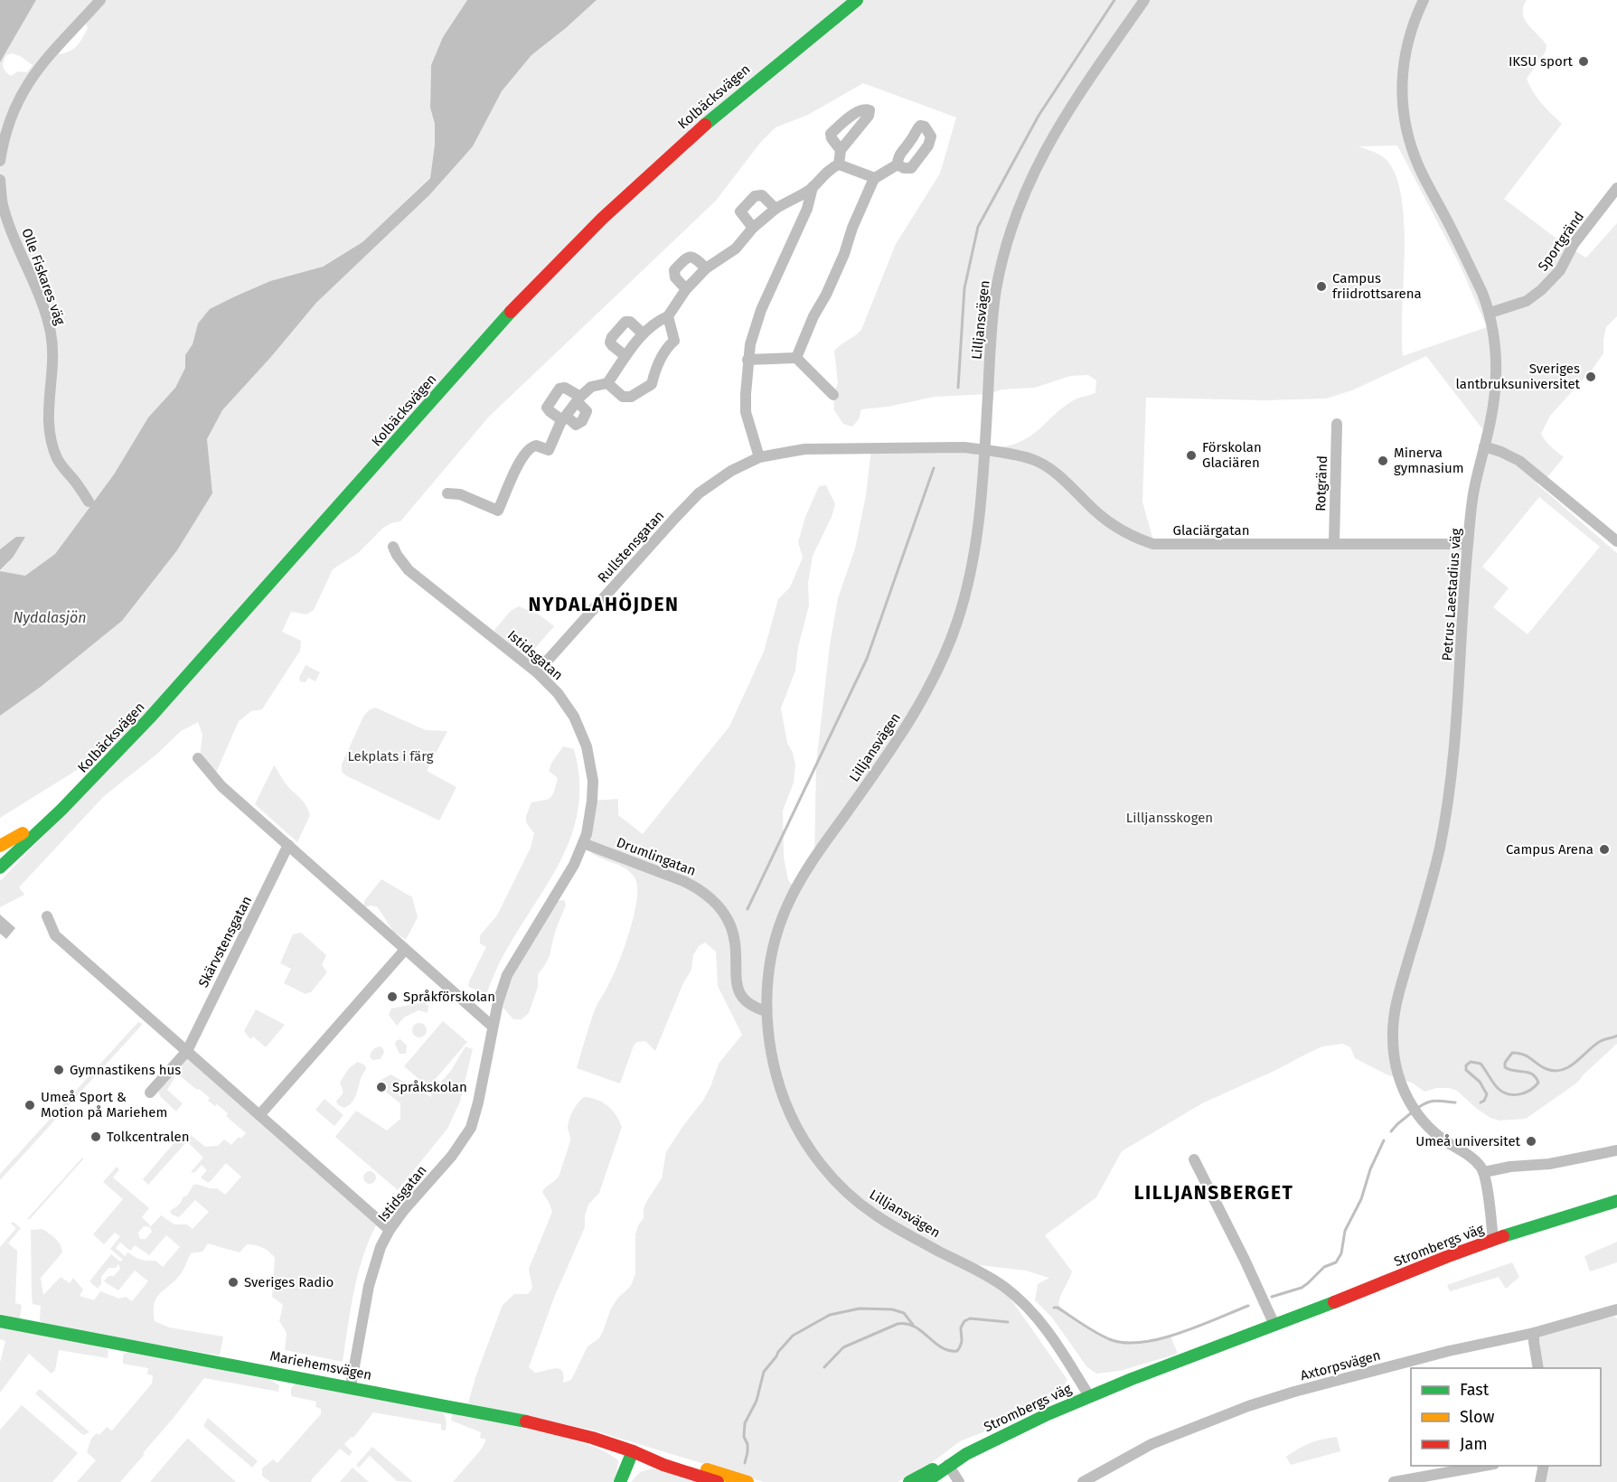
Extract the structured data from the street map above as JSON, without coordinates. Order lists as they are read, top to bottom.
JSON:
{
  "streets": {
    "main road": ["Kolbäcksvägen", "Strombergs väg", "Mariehemsvägen"],
    "street": [
      "Sportgränd",
      "Olle Fiskares väg",
      "Lilljansvägen",
      "Rotgränd",
      "Glaciärgatan",
      "Rullstensgatan",
      "Petrus Laestadius väg",
      "Istidsgatan",
      "Drumlingatan",
      "Skärvstensgatan",
      "Axtorpsvägen"
    ]
  },
  "crossings": [
    ["Sportgränd", "Petrus Laestadius väg"],
    ["Lilljansvägen", "Glaciärgatan"],
    ["Lilljansvägen", "Rullstensgatan"],
    ["Lilljansvägen", "Drumlingatan"],
    ["Lilljansvägen", "Strombergs väg"],
    ["Rotgränd", "Glaciärgatan"],
    ["Glaciärgatan", "Rullstensgatan"],
    ["Glaciärgatan", "Petrus Laestadius väg"],
    ["Rullstensgatan", "Istidsgatan"],
    ["Istidsgatan", "Drumlingatan"],
    ["Istidsgatan", "Mariehemsvägen"]
  ],
  "districts": ["NYDALAHÖJDEN", "LILLJANSBERGET"],
  "water": ["Nydalasjön"],
  "parks": ["Lekplats i färg", "Lilljansskogen"],
  "places": [
    "IKSU sport",
    "Campus friidrottsarena",
    "Sveriges lantbruksuniversitet",
    "Förskolan Glaciären",
    "Minerva gymnasium",
    "Campus Arena",
    "Språkförskolan",
    "Gymnastikens hus",
    "Språkskolan",
    "Umeå Sport & Motion på Mariehem",
    "Tolkcentralen",
    "Umeå universitet",
    "Sveriges Radio"
  ],
  "legend": ["Fast", "Slow", "Jam"]
}
